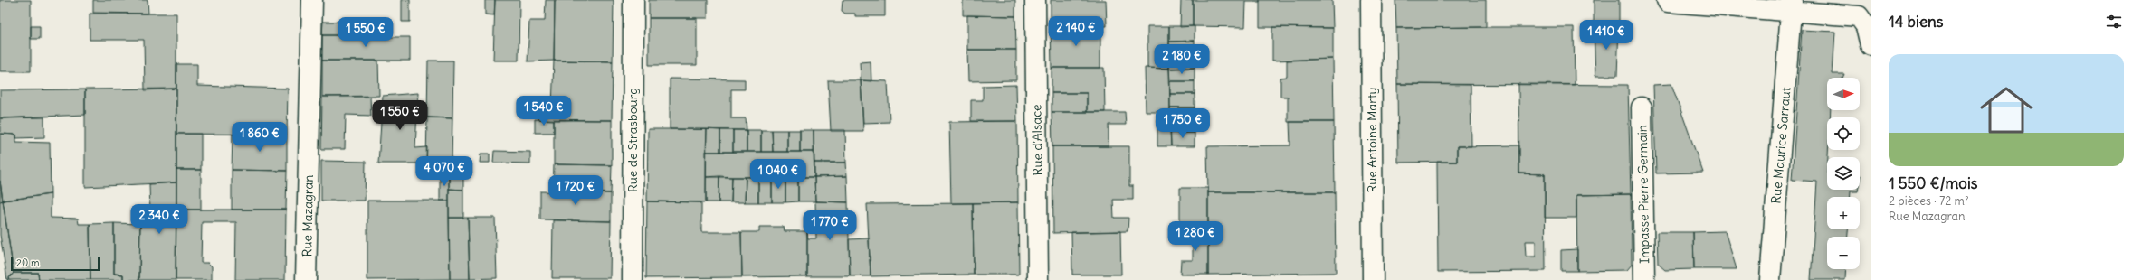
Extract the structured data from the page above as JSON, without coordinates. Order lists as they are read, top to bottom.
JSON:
{
  "streets": {
    "street": [
      "Rue de Strasbourg",
      "Rue d'Alsace",
      "Rue Antoine Marty",
      "Rue Maurice Sarraut",
      "Impasse Pierre Germain",
      "Rue Mazagran"
    ]
  },
  "scale_bar": "20 m",
  "north": "right",
  "page": {
    "heading": "14 biens",
    "price": [
      "2 140 €",
      "1 550 €",
      "1 410 €",
      "2 180 €",
      "1 540 €",
      "1 550 €",
      "1 750 €",
      "1 860 €",
      "4 070 €",
      "1 040 €",
      "1 720 €",
      "2 340 €",
      "1 770 €",
      "1 280 €"
    ],
    "list": [
      {
        "name": "1 550 €/mois",
        "note": "2 pièces · 72 m² · Rue Mazagran"
      }
    ],
    "map_buttons": ["+", "−"],
    "scale": "20 m"
  }
}
